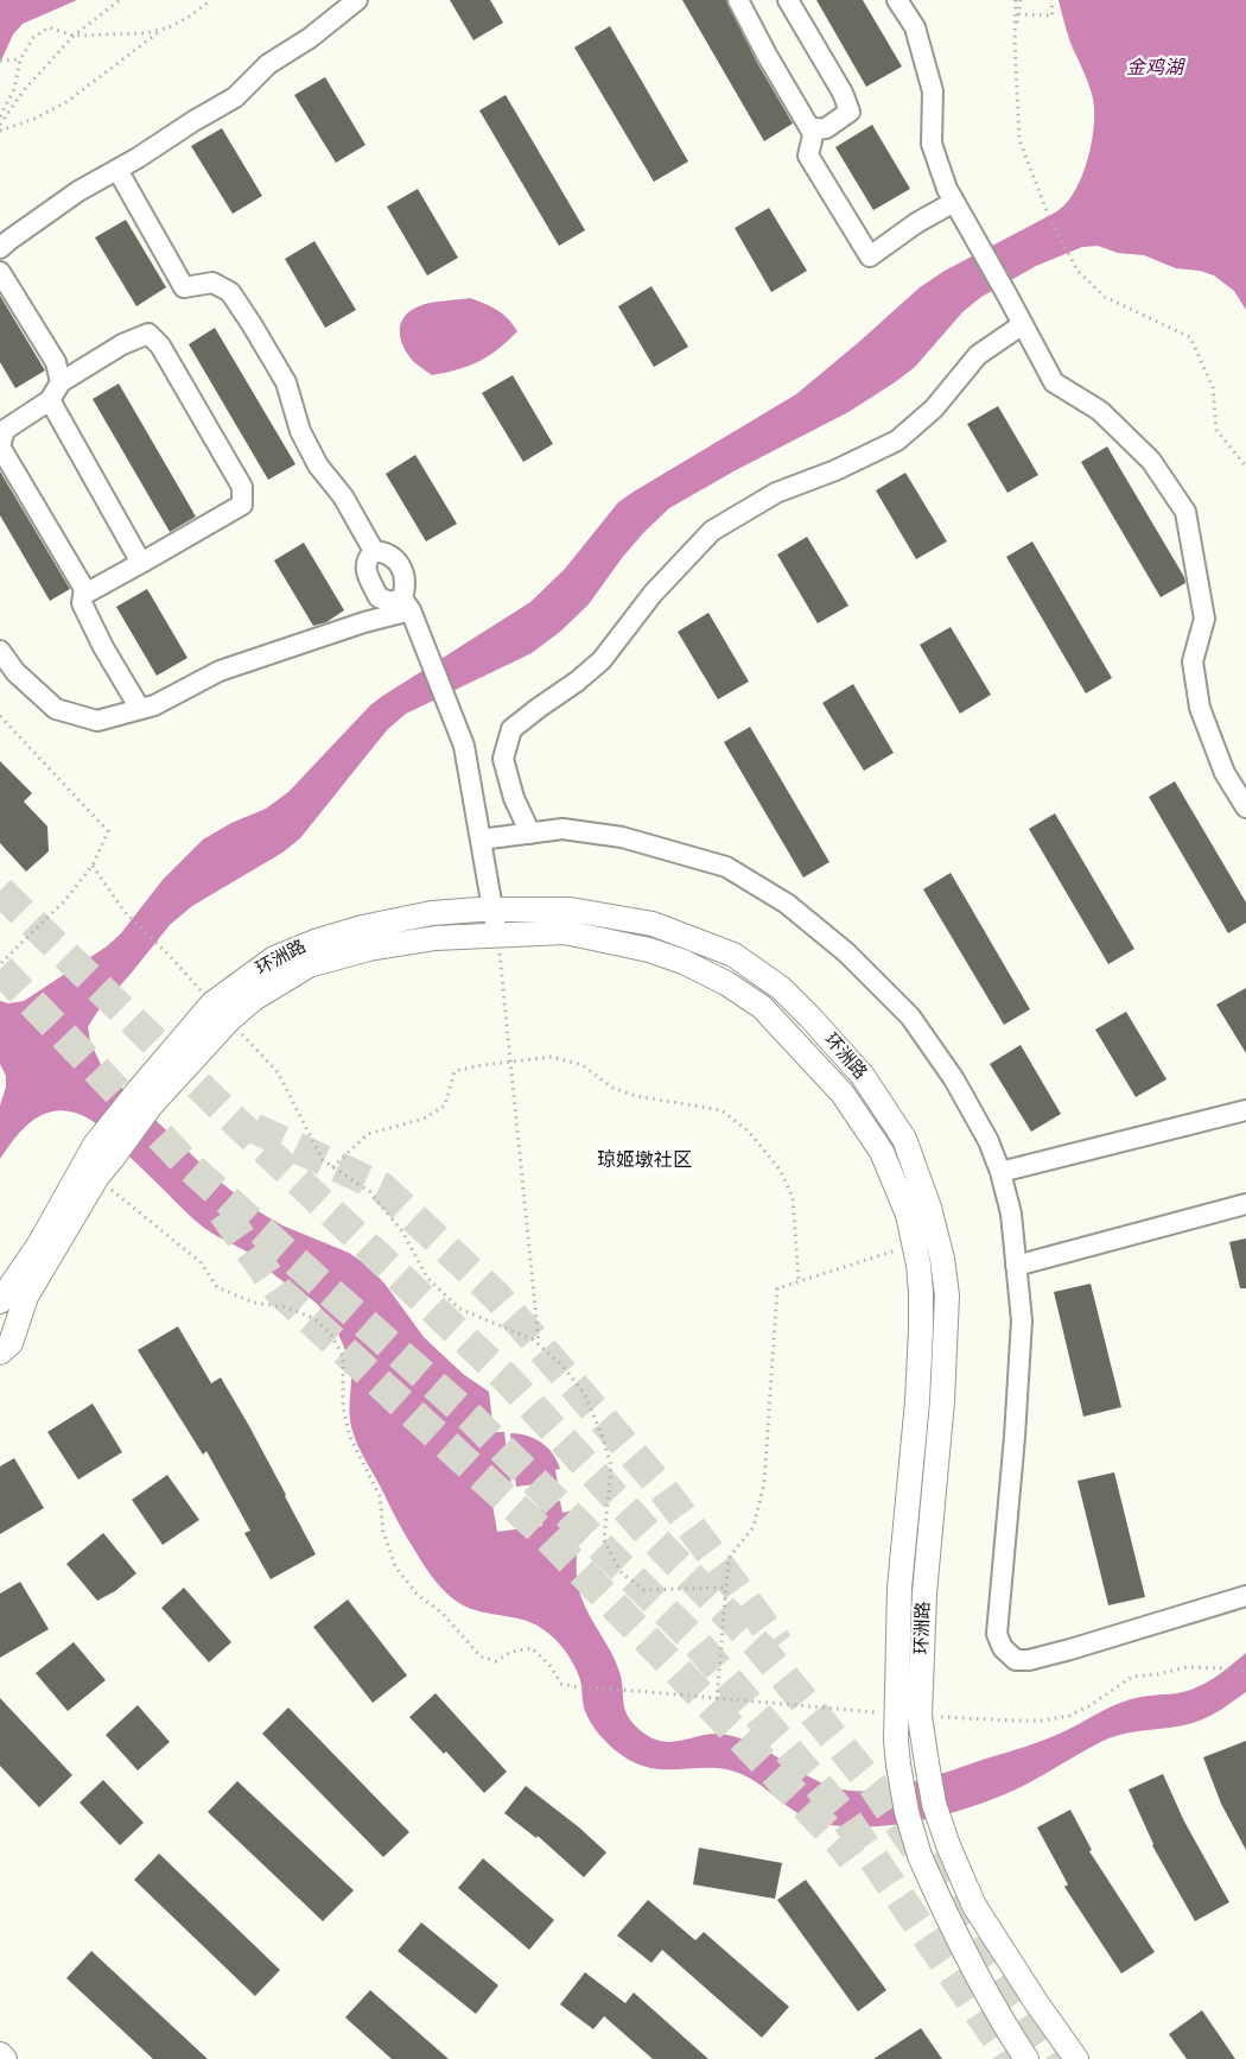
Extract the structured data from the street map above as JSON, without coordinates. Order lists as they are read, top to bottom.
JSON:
{
  "streets": {
    "street": ["环洲路"]
  },
  "districts": ["琼姬墩社区"],
  "water": ["金鸡湖"]
}
